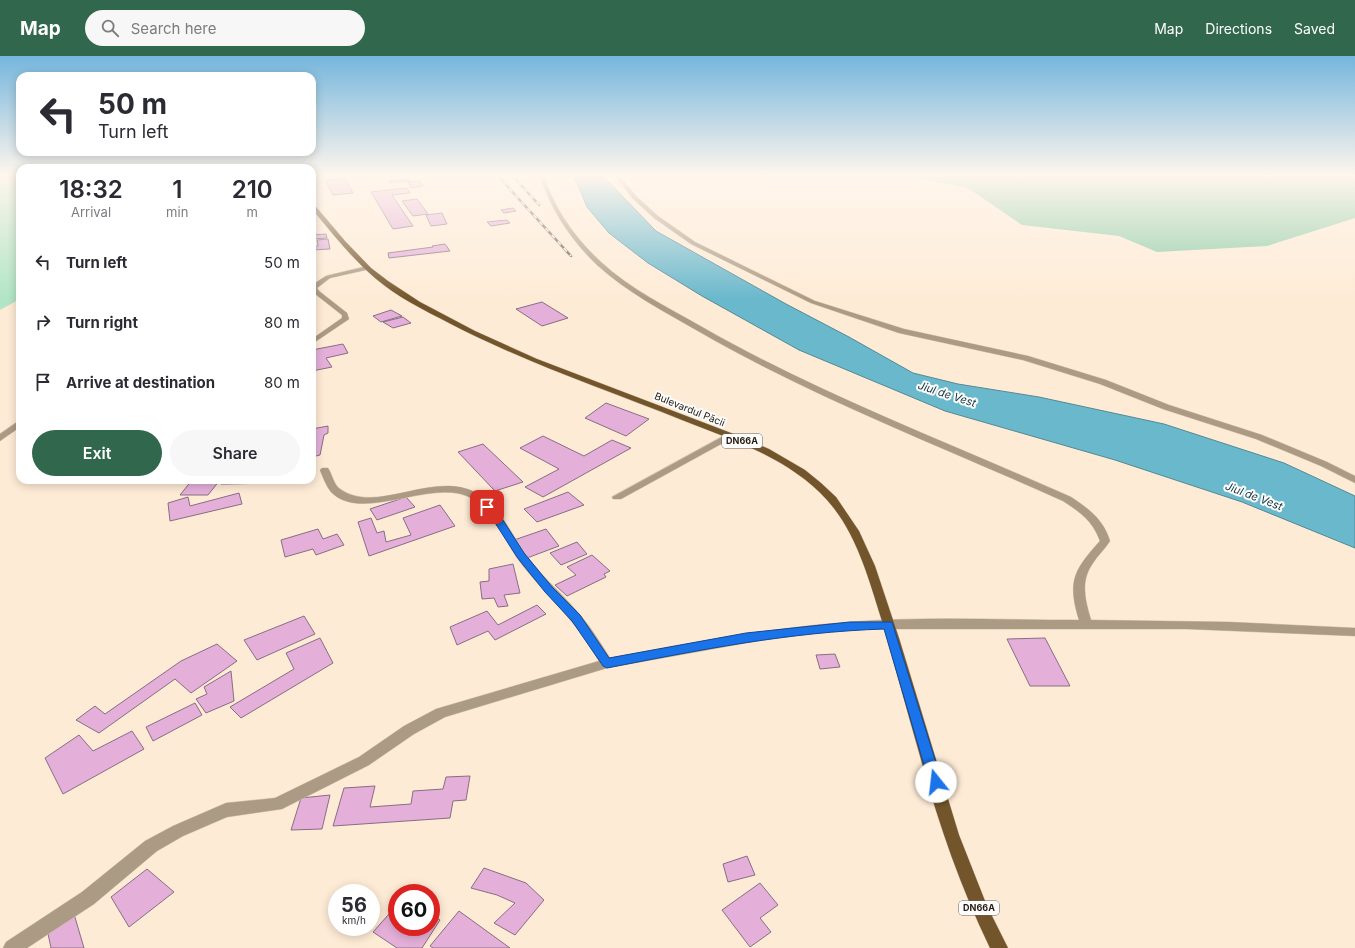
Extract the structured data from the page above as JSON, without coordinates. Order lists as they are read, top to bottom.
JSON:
{
  "streets": {
    "main road": ["Bulevardul Păcii", "DN66A"]
  },
  "water": ["Jiul de Vest"],
  "page": {
    "header": "Map",
    "search": "Search here",
    "nav": ["Map", "Directions", "Saved"],
    "turn": ["50 m", "Turn left"],
    "eta": [
      "18:32",
      "Arrival",
      "1",
      "min",
      "210",
      "m"
    ],
    "list": [
      {
        "name": "Turn left",
        "value": "50 m"
      },
      {
        "name": "Turn right",
        "value": "80 m"
      },
      {
        "name": "Arrive at destination",
        "value": "80 m"
      }
    ],
    "buttons": ["Exit", "Share"],
    "speed": "56 km/h",
    "limit": "60"
  }
}
